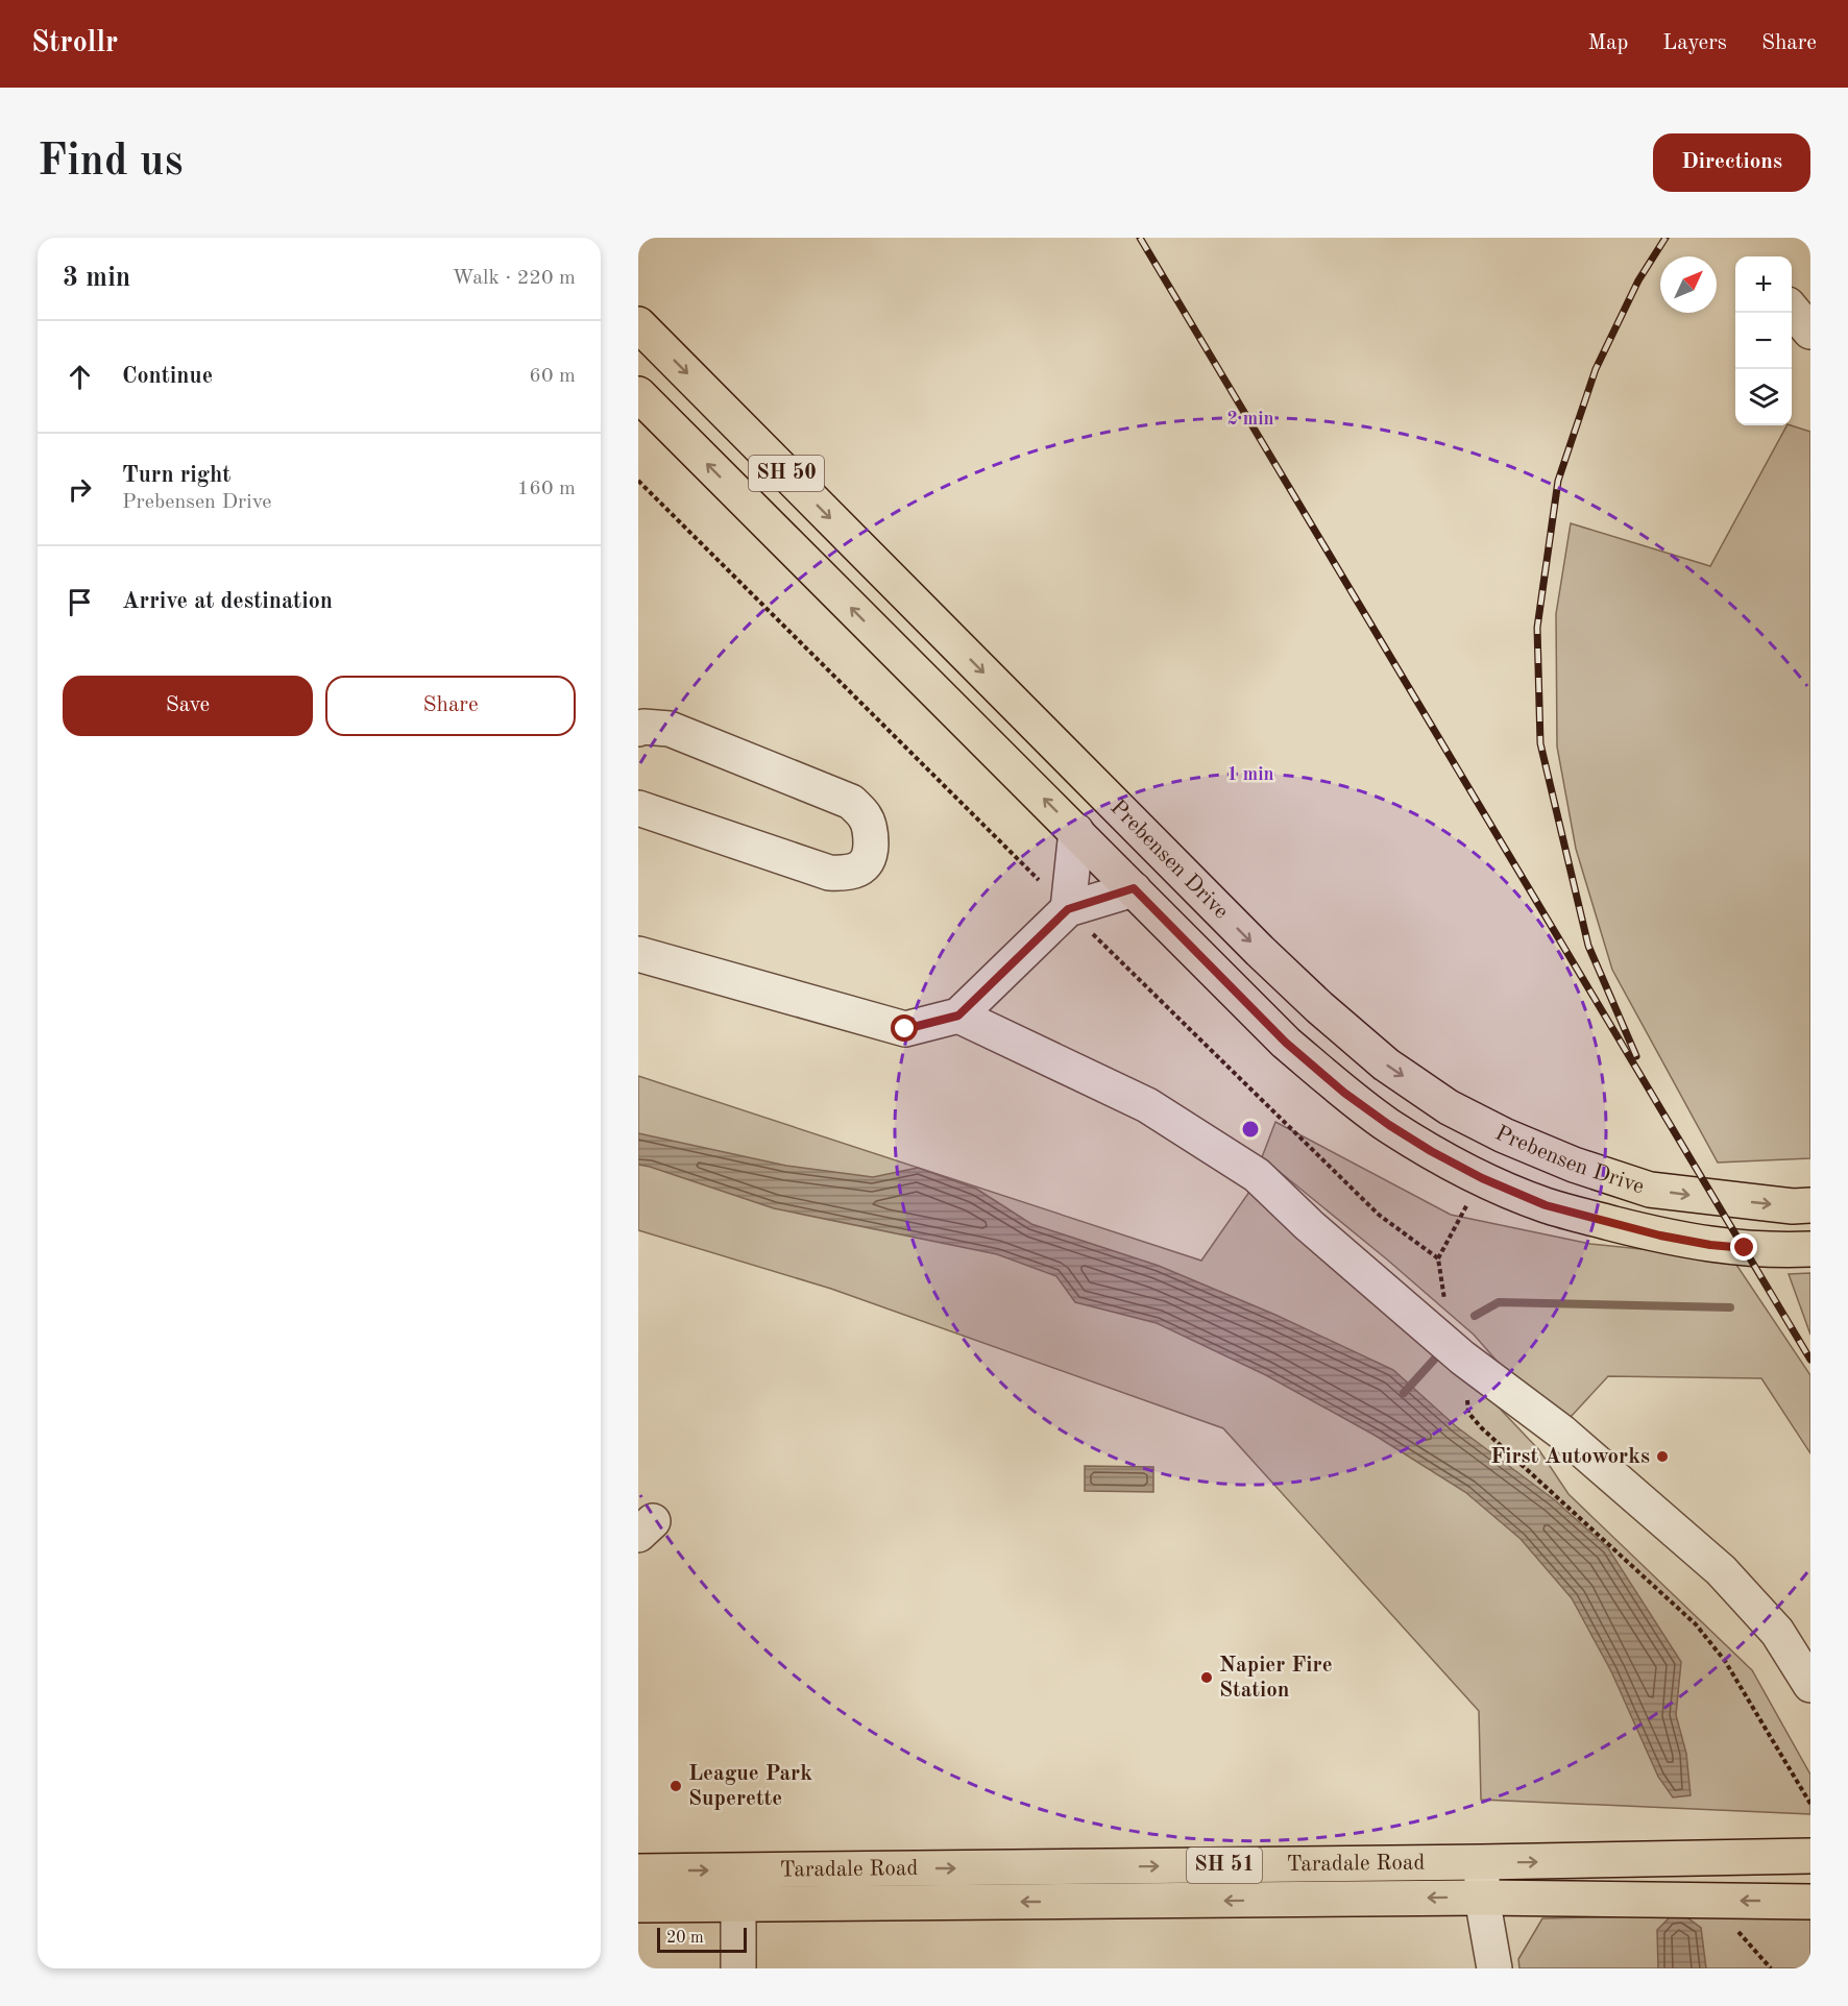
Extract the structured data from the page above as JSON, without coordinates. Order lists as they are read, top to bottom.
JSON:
{
  "streets": {
    "main road": [
      "SH 50",
      "Prebensen Drive",
      "Taradale Road",
      "SH 51"
    ]
  },
  "places": ["First Autoworks", "Napier Fire Station", "League Park Superette"],
  "scale_bar": "20 m",
  "north": "top right",
  "page": {
    "header": "Strollr",
    "nav": ["Map", "Layers", "Share"],
    "buttons": [
      "Directions",
      ["Save", "Share"]
    ],
    "title": "Find us",
    "heading": ["3 min", "Walk · 220 m"],
    "map_buttons": ["+", "−"],
    "list": [
      ["Continue", "60 m"],
      ["Turn right", "Prebensen Drive", "160 m"],
      "Arrive at destination"
    ],
    "scale": "20 m"
  },
  "rings": ["2 min", "1 min"]
}
